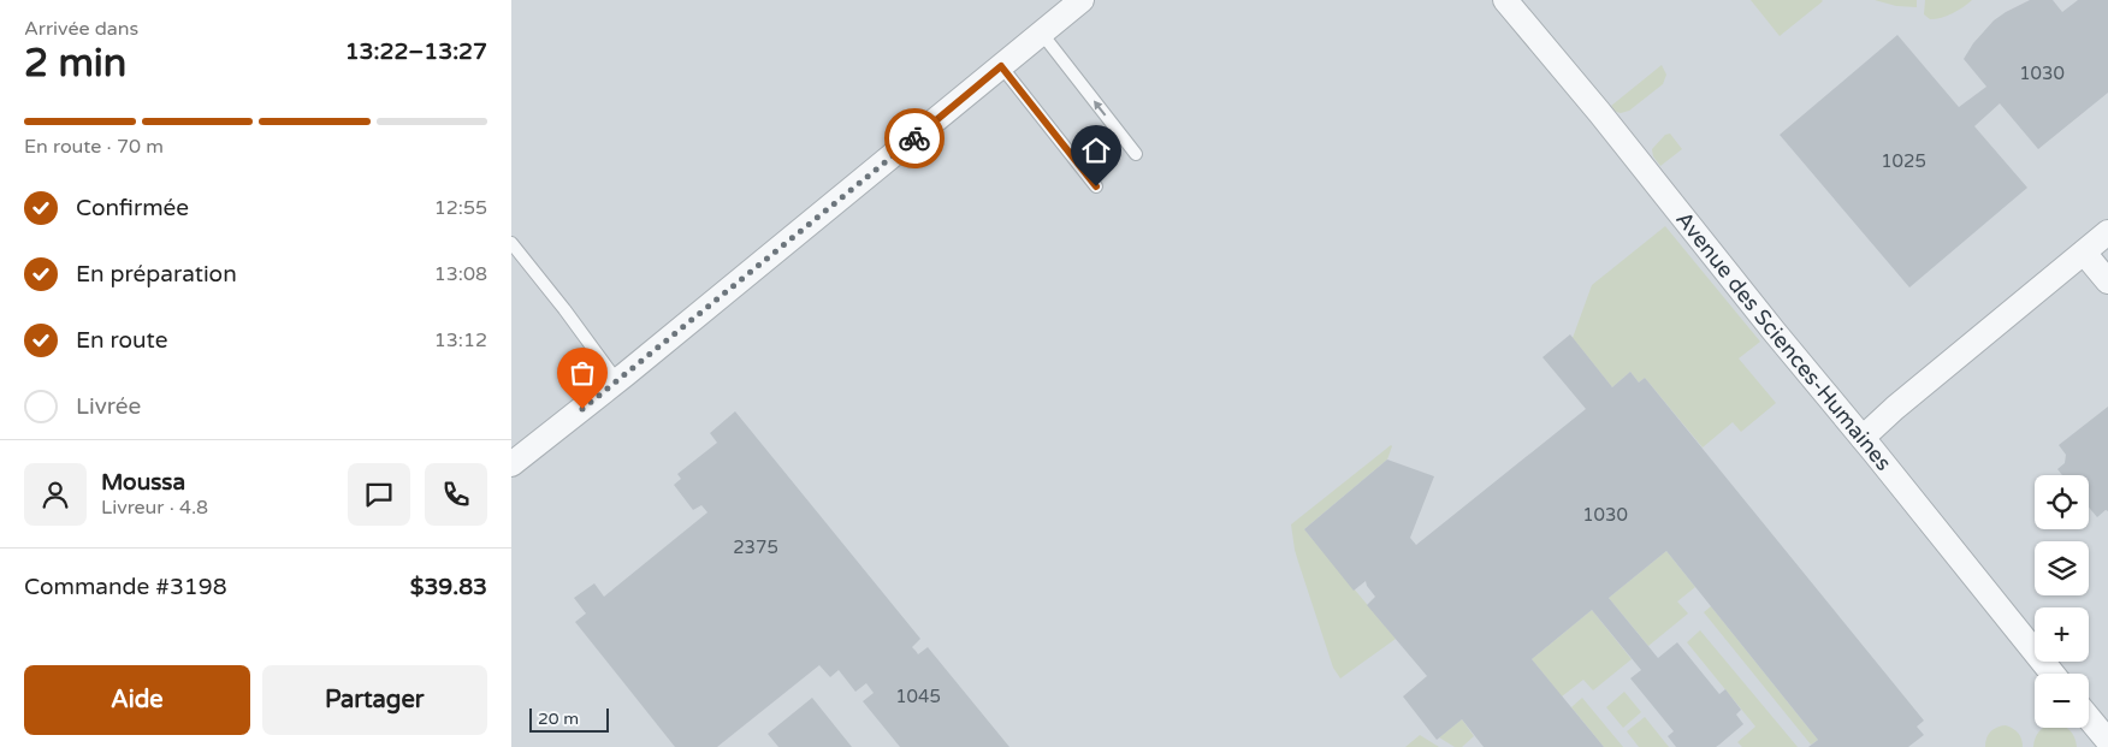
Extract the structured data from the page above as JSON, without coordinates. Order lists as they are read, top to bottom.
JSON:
{
  "streets": {
    "street": ["Avenue des Sciences-Humaines"]
  },
  "house_numbers": [
    "1030",
    "1025",
    "1030",
    "2375",
    "1045"
  ],
  "scale_bar": "20 m",
  "page": {
    "heading": ["2 min", "Arrivée dans", "13:22–13:27"],
    "panel": [
      "Moussa",
      "Livreur · 4.8",
      "Commande #3198",
      "$39.83"
    ],
    "bar": "En route · 70 m",
    "list": [
      ["Confirmée", "12:55"],
      ["En préparation", "13:08"],
      ["En route", "13:12"],
      "Livrée"
    ],
    "map_buttons": ["+", "−"],
    "buttons": ["Aide", "Partager"],
    "scale": "20 m"
  }
}
